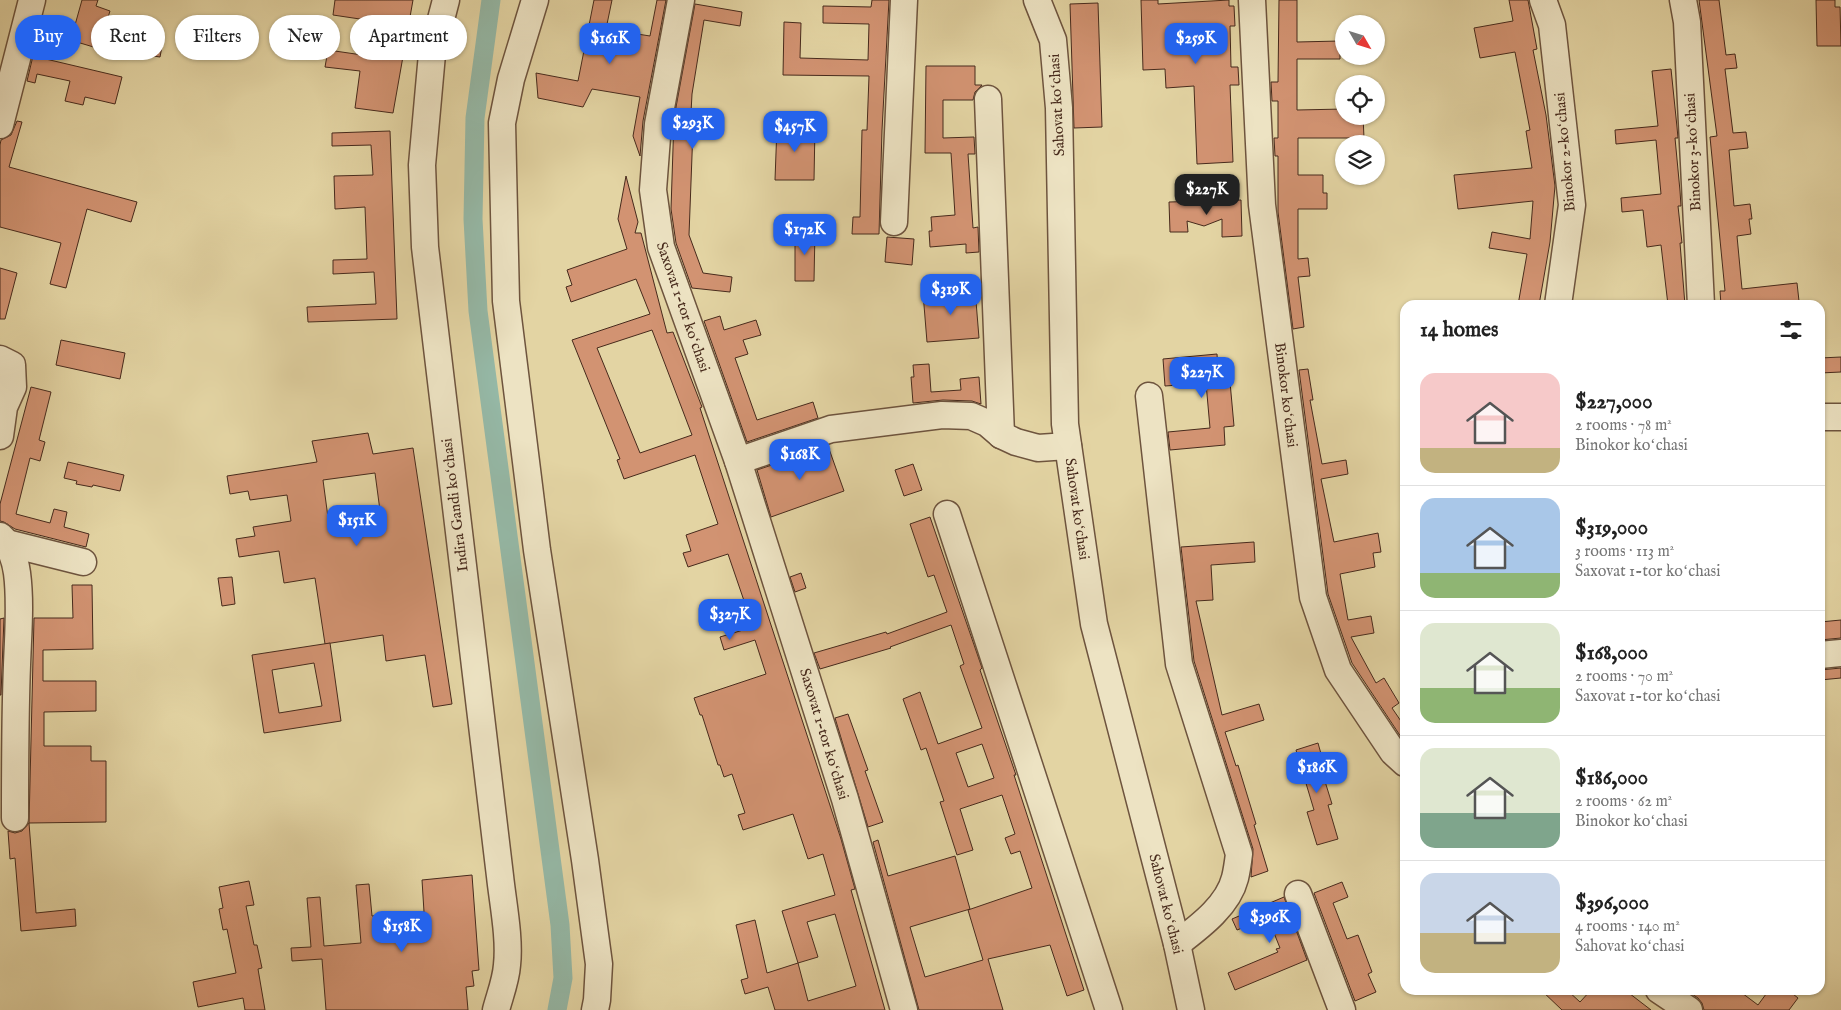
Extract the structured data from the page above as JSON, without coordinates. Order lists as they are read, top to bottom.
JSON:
{
  "streets": {
    "street": [
      "Sahovat koʻchasi",
      "Binokor 2-koʻchasi",
      "Binokor 3-koʻchasi",
      "Saxovat 1-tor koʻchasi",
      "Binokor koʻchasi",
      "Indira Gandi koʻchasi"
    ]
  },
  "north": "bottom right",
  "page": {
    "chip": [
      "Buy",
      "Rent",
      "Filters",
      "New",
      "Apartment"
    ],
    "price": [
      "$161K",
      "$259K",
      "$293K",
      "$457K",
      "$227K",
      "$172K",
      "$319K",
      "$227K",
      "$168K",
      "$151K",
      "$327K",
      "$186K",
      "$396K",
      "$158K"
    ],
    "heading": "14 homes",
    "list": [
      {
        "name": "$227,000",
        "note": "2 rooms · 78 m² · Binokor koʻchasi"
      },
      {
        "name": "$319,000",
        "note": "3 rooms · 113 m² · Saxovat 1-tor koʻchasi"
      },
      {
        "name": "$168,000",
        "note": "2 rooms · 70 m² · Saxovat 1-tor koʻchasi"
      },
      {
        "name": "$186,000",
        "note": "2 rooms · 62 m² · Binokor koʻchasi"
      },
      {
        "name": "$396,000",
        "note": "4 rooms · 140 m² · Sahovat koʻchasi"
      }
    ]
  }
}
